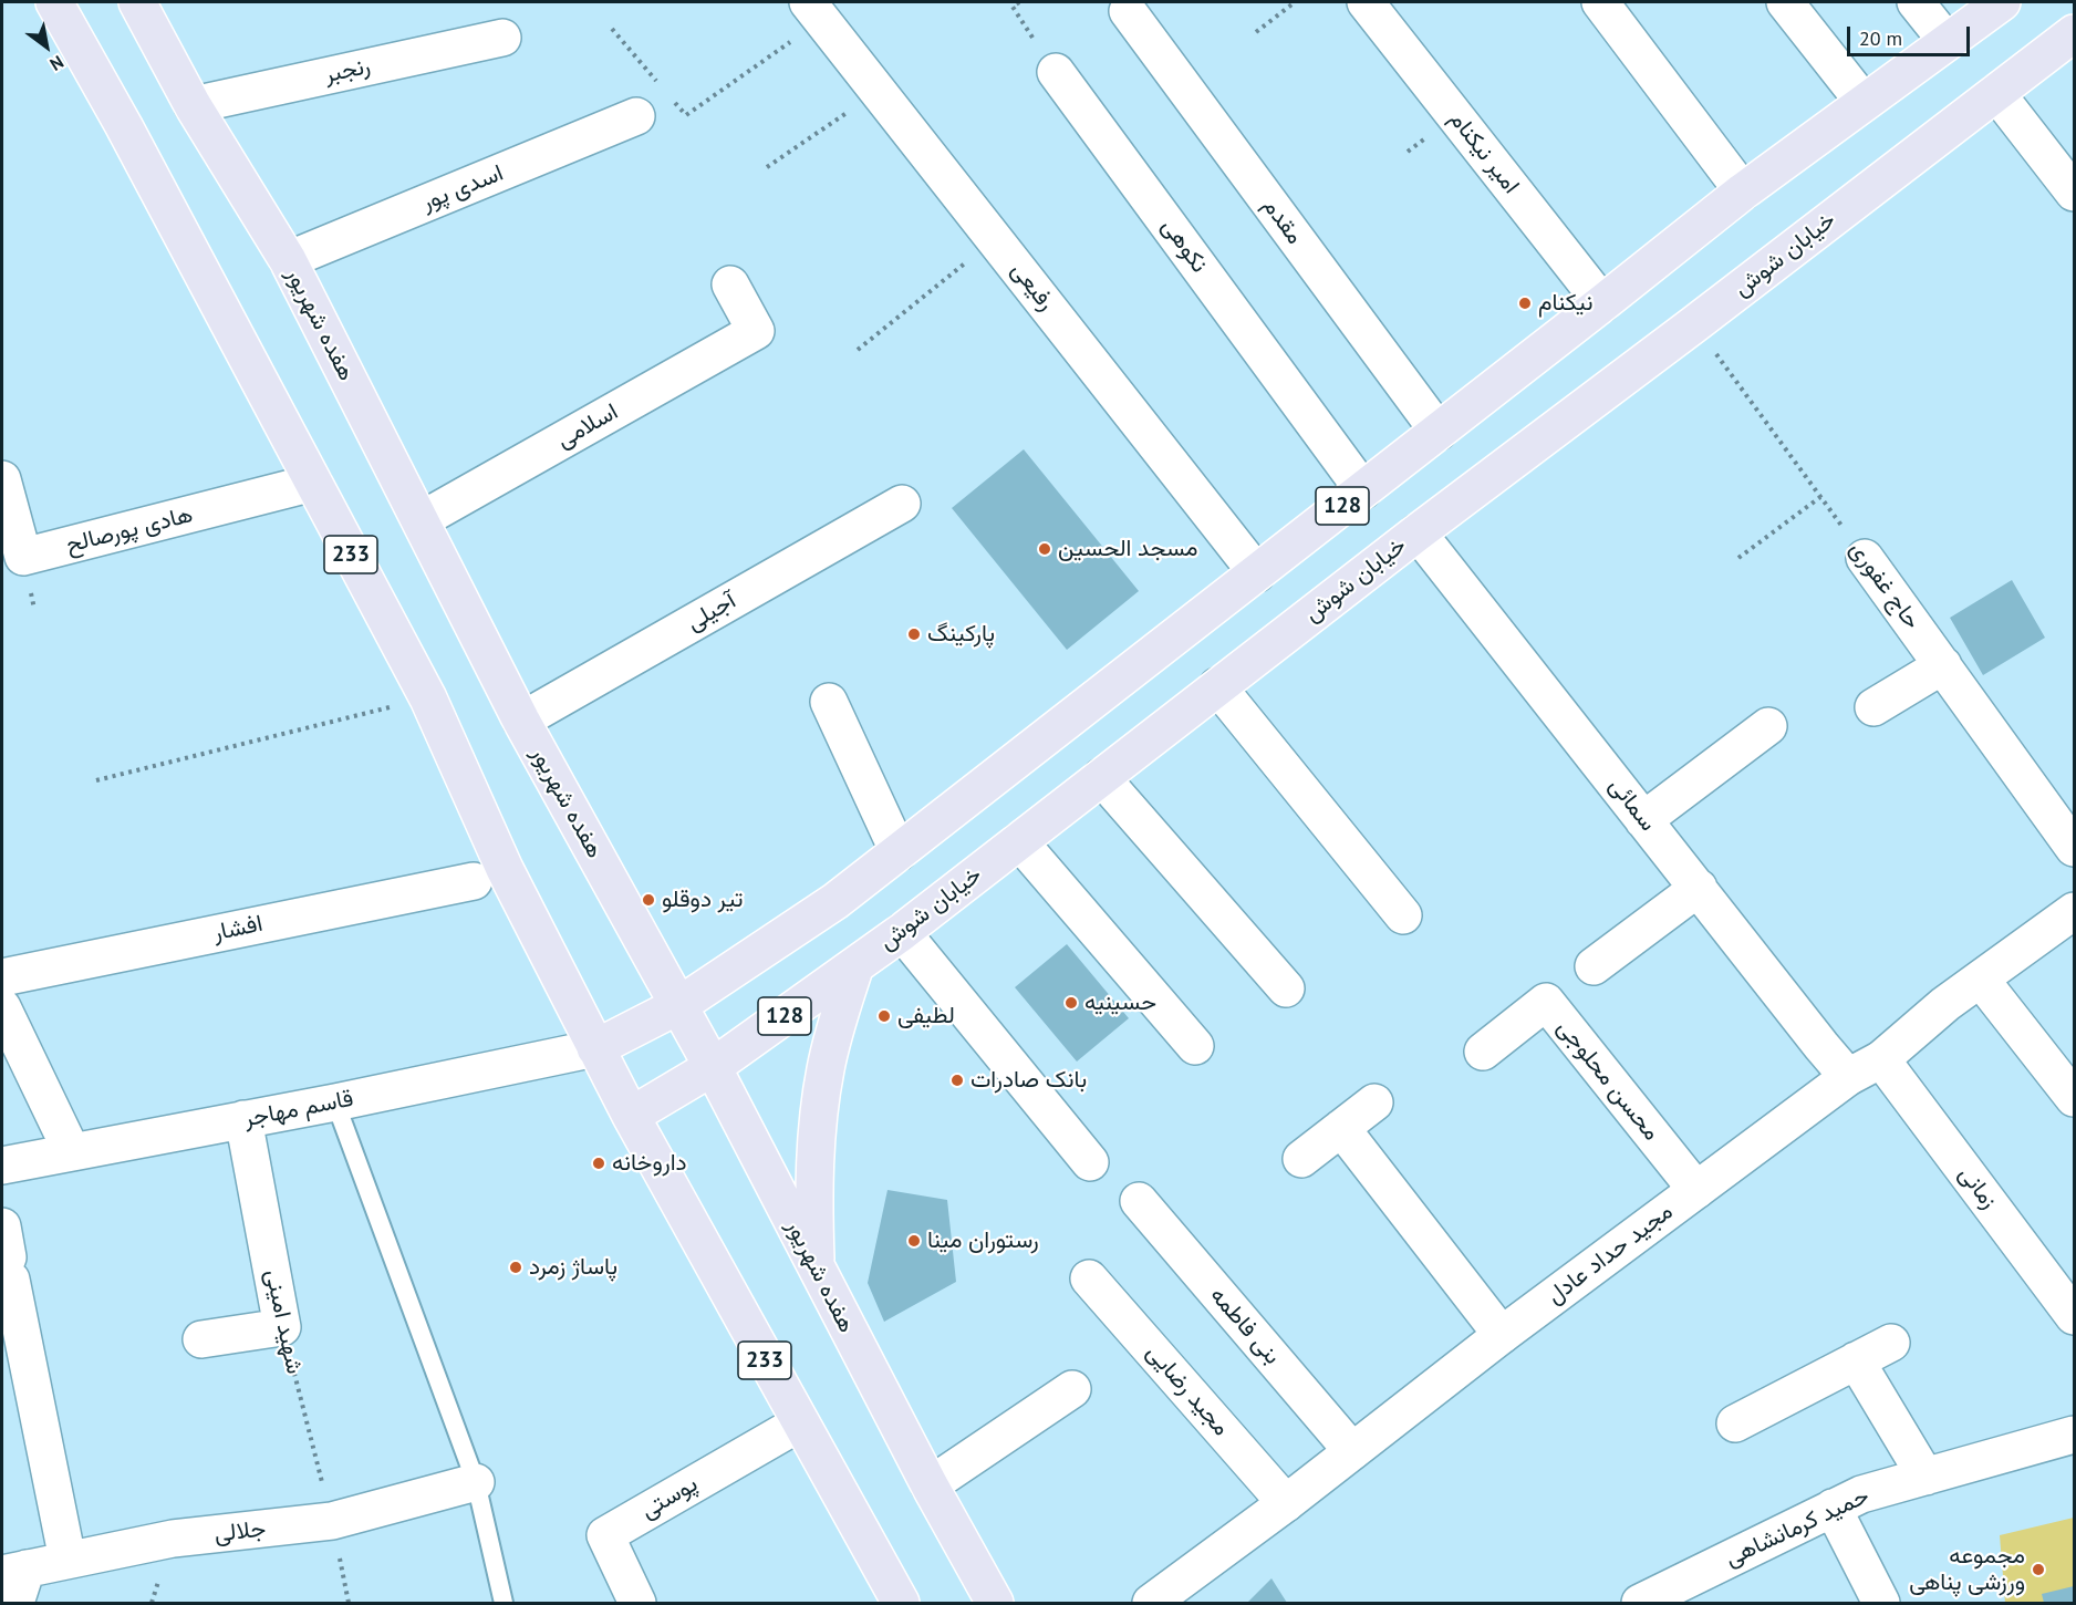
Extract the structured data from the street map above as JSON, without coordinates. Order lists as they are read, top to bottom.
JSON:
{
  "streets": {
    "main road": [
      "خیابان شوش",
      "هفده شهریور",
      "128",
      "233"
    ],
    "street": [
      "رنجبر",
      "امیر نیکنام",
      "اسدی پور",
      "مقدم",
      "نکوهی",
      "رفیعی",
      "اسلامی",
      "هادی پورصالح",
      "حاج غفوری",
      "آجیلی",
      "سمائی",
      "افشار",
      "محسن محلوجی",
      "قاسم مهاجر",
      "زمانی",
      "مجید حداد عادل",
      "شهید امینی",
      "بنی فاطمه",
      "مجید رضایی",
      "پوستی",
      "حمید کرمانشاهی",
      "جلالی"
    ]
  },
  "crossings": [
    ["رنجبر", "هفده شهریور"],
    ["امیر نیکنام", "128"],
    ["اسدی پور", "هفده شهریور"],
    ["مقدم", "128"],
    ["نکوهی", "128"],
    ["خیابان شوش", "هفده شهریور"],
    ["خیابان شوش", "233"],
    ["خیابان شوش", "حاج غفوری"],
    ["خیابان شوش", "سمائی"],
    ["رفیعی", "128"],
    ["هفده شهریور", "اسلامی"],
    ["هفده شهریور", "128"],
    ["هفده شهریور", "آجیلی"],
    ["هادی پورصالح", "233"],
    ["233", "قاسم مهاجر"],
    ["233", "پوستی"],
    ["سمائی", "مجید حداد عادل"],
    ["محسن محلوجی", "مجید حداد عادل"],
    ["قاسم مهاجر", "شهید امینی"],
    ["زمانی", "مجید حداد عادل"],
    ["مجید حداد عادل", "بنی فاطمه"],
    ["مجید حداد عادل", "مجید رضایی"],
    ["شهید امینی", "جلالی"]
  ],
  "places": [
    "نیکنام",
    "مسجد الحسین",
    "پارکینگ",
    "تیر دوقلو",
    "حسینیه",
    "لطیفی",
    "بانک صادرات",
    "داروخانه",
    "رستوران مینا",
    "پاساژ زمرد",
    "مجموعه ورزشی پناهی"
  ],
  "scale_bar": "20 m",
  "north": "bottom right"
}
